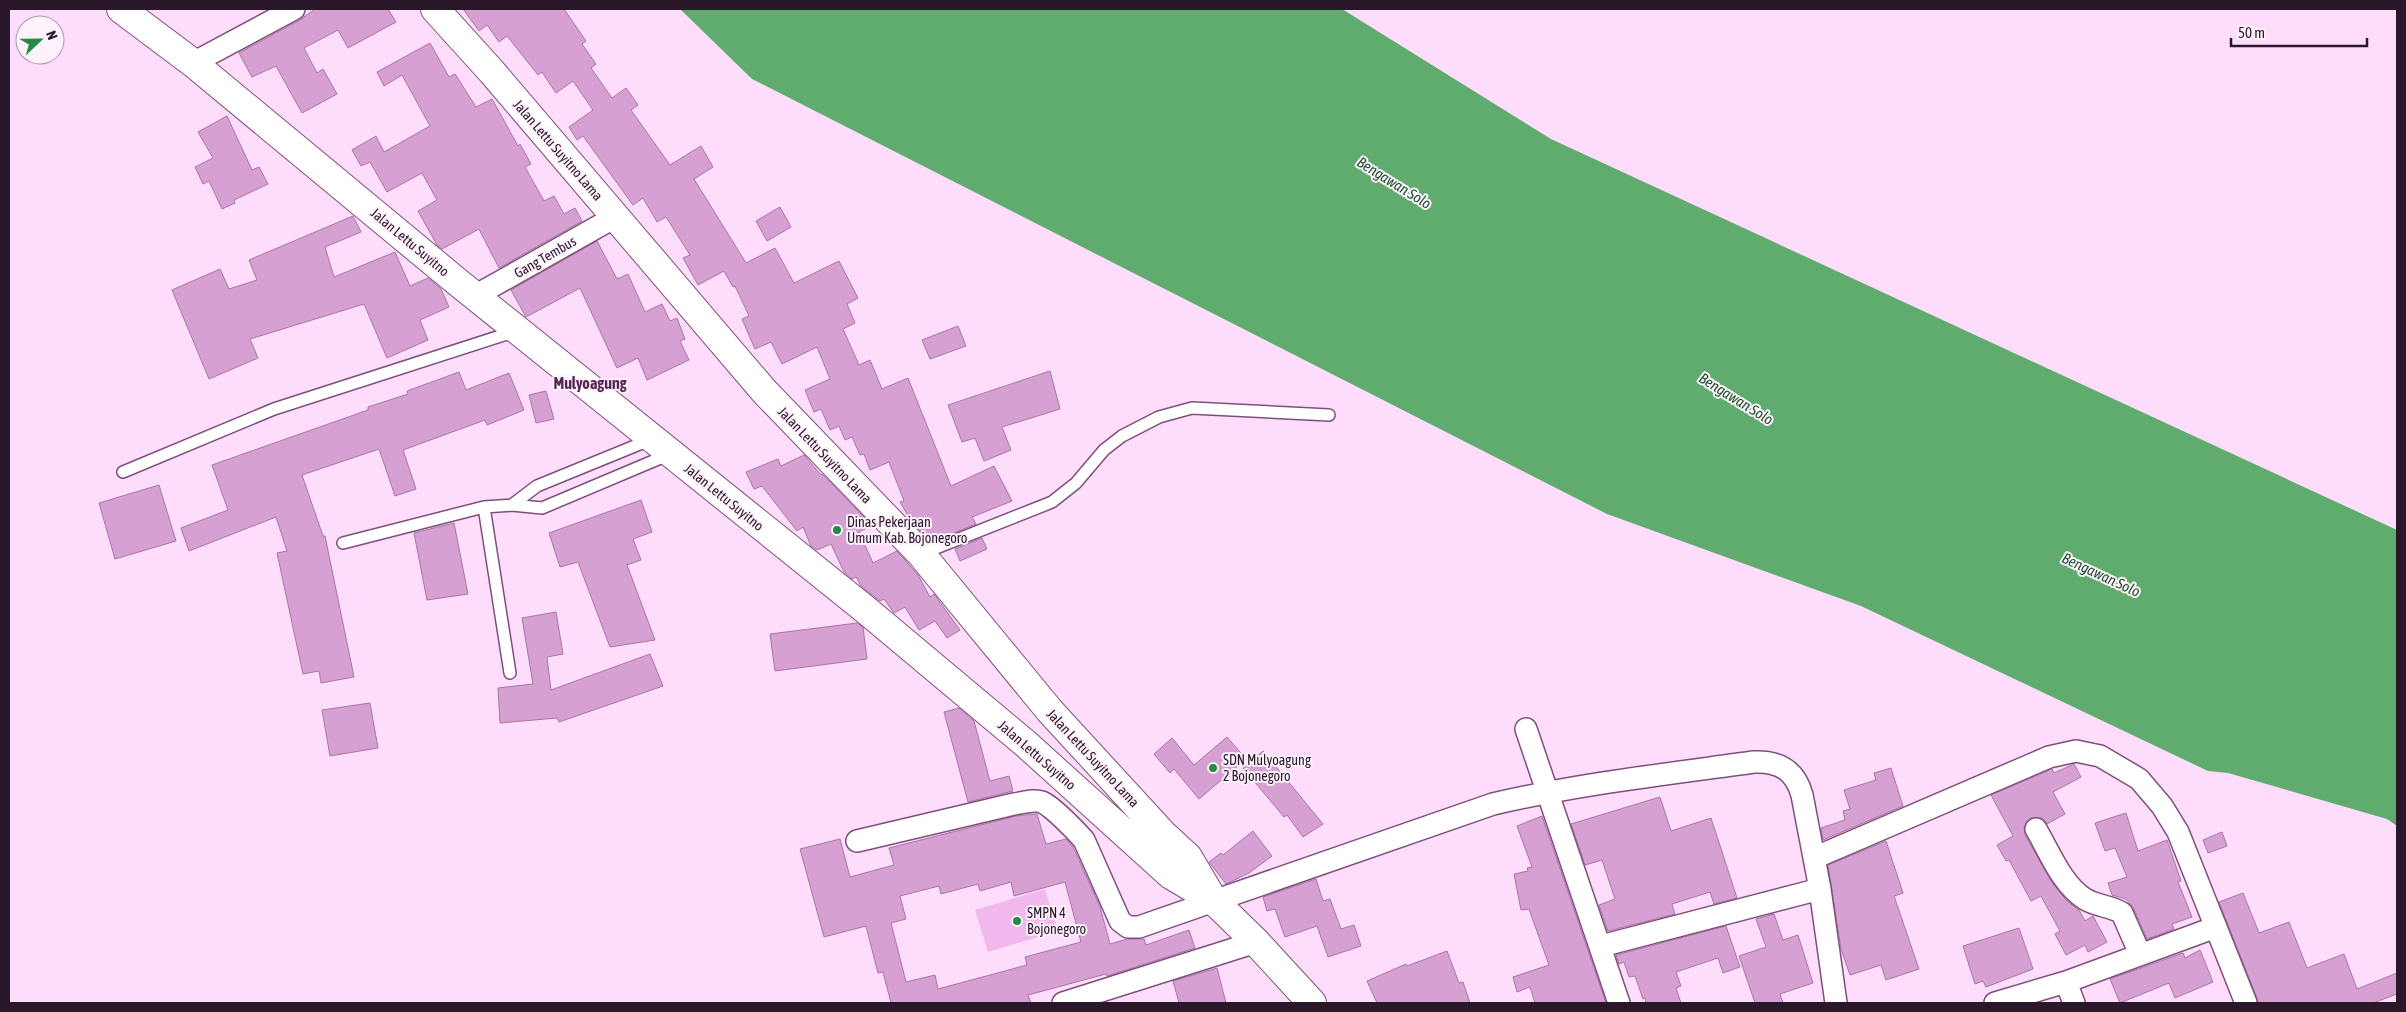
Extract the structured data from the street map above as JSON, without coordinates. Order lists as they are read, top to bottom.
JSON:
{
  "streets": {
    "main road": ["Jalan Lettu Suyitno Lama", "Jalan Lettu Suyitno"],
    "street": ["Gang Tembus"]
  },
  "crossings": [
    ["Jalan Lettu Suyitno Lama", "Jalan Lettu Suyitno"],
    ["Jalan Lettu Suyitno Lama", "Gang Tembus"],
    ["Jalan Lettu Suyitno", "Gang Tembus"]
  ],
  "districts": ["Mulyoagung"],
  "water": ["Bengawan Solo"],
  "places": ["Dinas Pekerjaan Umum Kab. Bojonegoro", "SDN Mulyoagung 2 Bojonegoro", "SMPN 4 Bojonegoro"],
  "scale_bar": "50 m",
  "north": "right"
}
